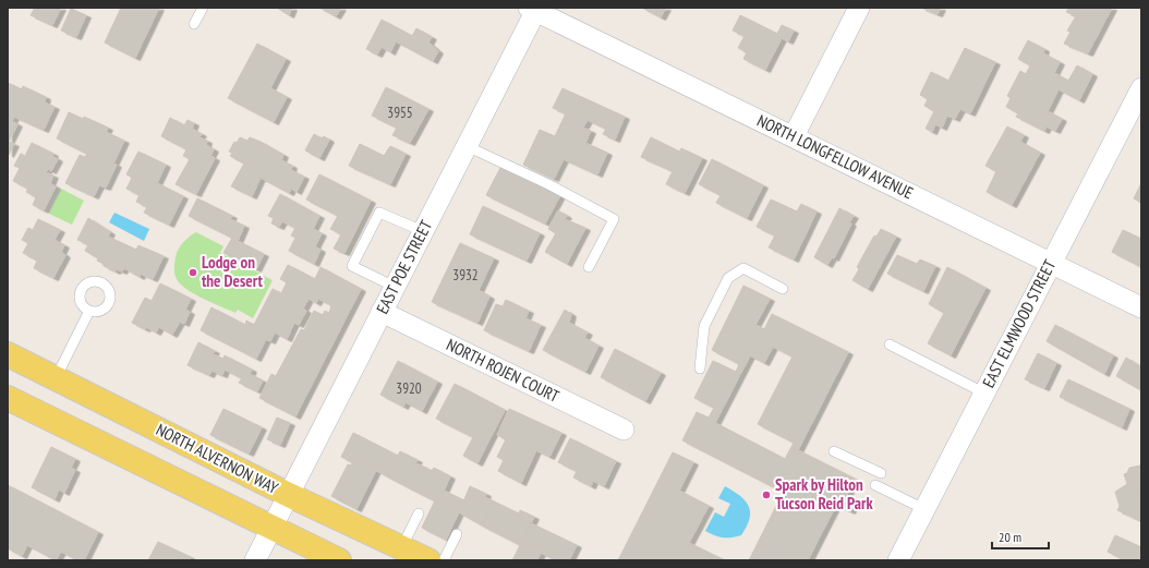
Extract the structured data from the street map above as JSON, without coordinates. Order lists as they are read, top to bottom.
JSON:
{
  "streets": {
    "main road": ["NORTH ALVERNON WAY"],
    "street": [
      "NORTH LONGFELLOW AVENUE",
      "EAST POE STREET",
      "EAST ELMWOOD STREET",
      "NORTH ROJEN COURT"
    ]
  },
  "crossings": [
    ["NORTH LONGFELLOW AVENUE", "EAST POE STREET"],
    ["NORTH LONGFELLOW AVENUE", "EAST ELMWOOD STREET"],
    ["EAST POE STREET", "NORTH ROJEN COURT"],
    ["EAST POE STREET", "NORTH ALVERNON WAY"]
  ],
  "places": ["Lodge on the Desert", "Spark by Hilton Tucson Reid Park"],
  "house_numbers": ["3955", "3932", "3920"],
  "scale_bar": "20 m"
}
